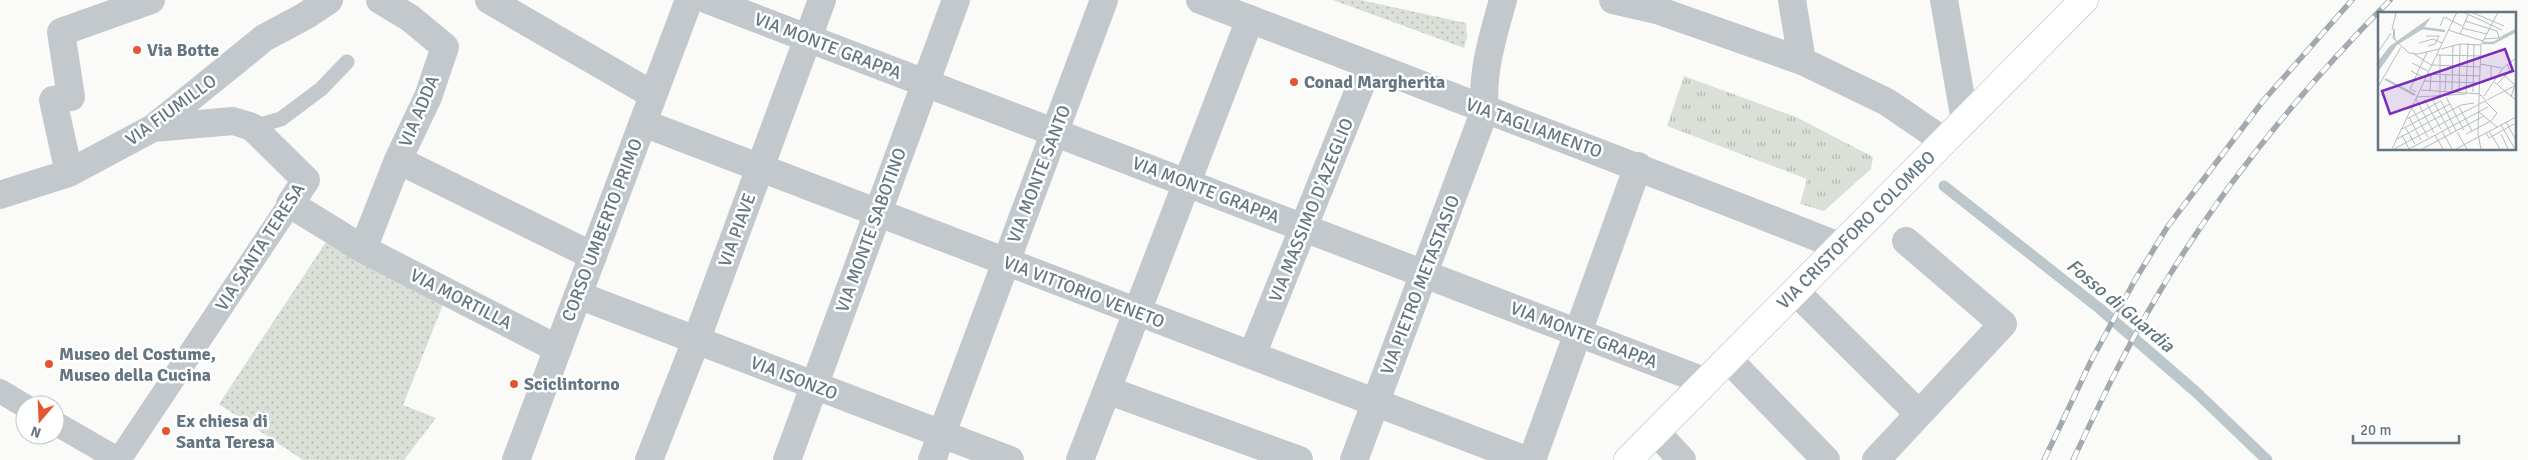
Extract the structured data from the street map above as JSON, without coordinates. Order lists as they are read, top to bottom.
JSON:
{
  "streets": {
    "main road": ["VIA CRISTOFORO COLOMBO"],
    "street": [
      "VIA MONTE GRAPPA",
      "VIA FIUMILLO",
      "VIA ADDA",
      "VIA TAGLIAMENTO",
      "VIA MONTE SANTO",
      "VIA MASSIMO D'AZEGLIO",
      "CORSO UMBERTO PRIMO",
      "VIA PIAVE",
      "VIA MONTE SABOTINO",
      "VIA SANTA TERESA",
      "VIA PIETRO METASTASIO",
      "VIA VITTORIO VENETO",
      "VIA MORTILLA",
      "VIA ISONZO"
    ]
  },
  "crossings": [
    ["VIA MONTE GRAPPA", "VIA MONTE SANTO"],
    ["VIA MONTE GRAPPA", "VIA MASSIMO D'AZEGLIO"],
    ["VIA MONTE GRAPPA", "VIA PIAVE"],
    ["VIA MONTE GRAPPA", "VIA MONTE SABOTINO"],
    ["VIA MONTE GRAPPA", "VIA CRISTOFORO COLOMBO"],
    ["VIA MONTE GRAPPA", "VIA PIETRO METASTASIO"],
    ["VIA FIUMILLO", "VIA SANTA TERESA"],
    ["VIA ADDA", "VIA MORTILLA"],
    ["VIA TAGLIAMENTO", "VIA MASSIMO D'AZEGLIO"],
    ["VIA TAGLIAMENTO", "VIA CRISTOFORO COLOMBO"],
    ["VIA TAGLIAMENTO", "VIA PIETRO METASTASIO"],
    ["VIA MONTE SANTO", "VIA VITTORIO VENETO"],
    ["VIA MONTE SANTO", "VIA ISONZO"],
    ["VIA MASSIMO D'AZEGLIO", "VIA VITTORIO VENETO"],
    ["CORSO UMBERTO PRIMO", "VIA VITTORIO VENETO"],
    ["CORSO UMBERTO PRIMO", "VIA MORTILLA"],
    ["CORSO UMBERTO PRIMO", "VIA ISONZO"],
    ["VIA PIAVE", "VIA VITTORIO VENETO"],
    ["VIA PIAVE", "VIA ISONZO"],
    ["VIA MONTE SABOTINO", "VIA VITTORIO VENETO"],
    ["VIA MONTE SABOTINO", "VIA ISONZO"],
    ["VIA SANTA TERESA", "VIA MORTILLA"],
    ["VIA PIETRO METASTASIO", "VIA VITTORIO VENETO"]
  ],
  "water": ["Fosso di Guardia"],
  "places": [
    "Via Botte",
    "Conad Margherita",
    "Museo del Costume, Museo della Cucina",
    "Sciclintorno",
    "Ex chiesa di Santa Teresa"
  ],
  "scale_bar": "20 m",
  "north": "bottom"
}
